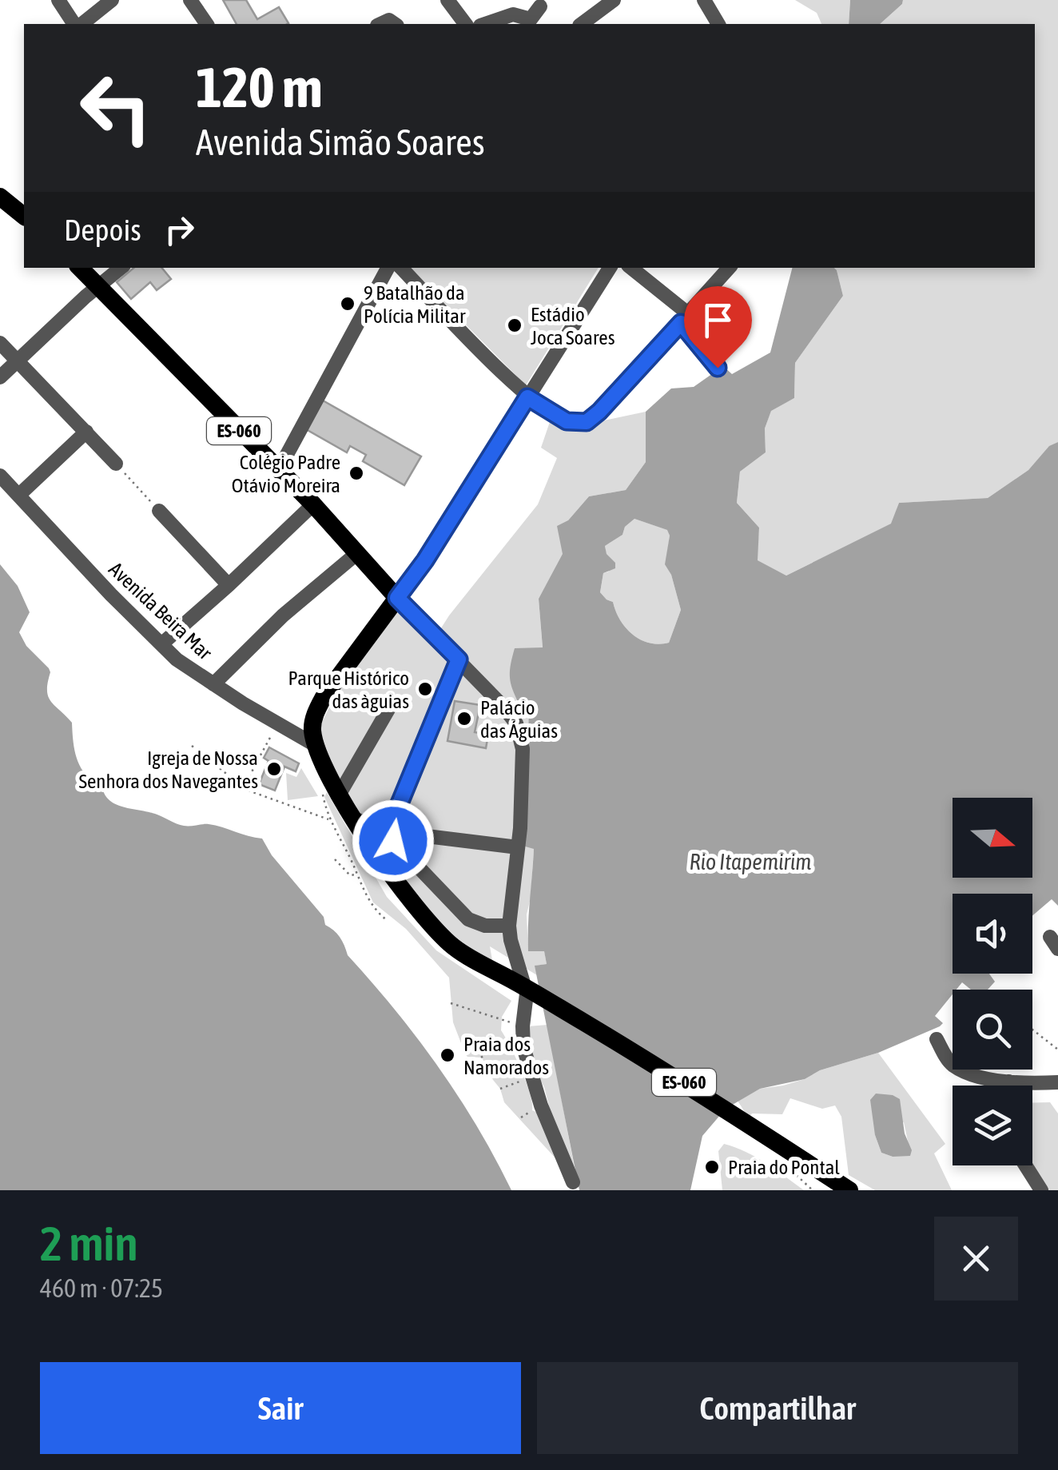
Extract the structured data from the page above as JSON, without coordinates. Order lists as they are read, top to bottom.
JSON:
{
  "streets": {
    "main road": ["ES-060"],
    "street": ["Avenida Beira Mar"]
  },
  "crossings": [
    ["ES-060", "Avenida Beira Mar"]
  ],
  "water": ["Rio Itapemirim"],
  "places": [
    "9 Batalhão da Polícia Militar",
    "Estádio Joca Soares",
    "Colégio Padre Otávio Moreira",
    "Parque Histórico das àguias",
    "Palácio das Águias",
    "Igreja de Nossa Senhora dos Navegantes",
    "Praia dos Namorados",
    "Praia do Pontal"
  ],
  "north": "right",
  "page": {
    "turn": ["120 m", "Avenida Simão Soares"],
    "then": "Depois",
    "heading": ["2 min", "460 m · 07:25"],
    "buttons": ["Sair", "Compartilhar"]
  }
}
